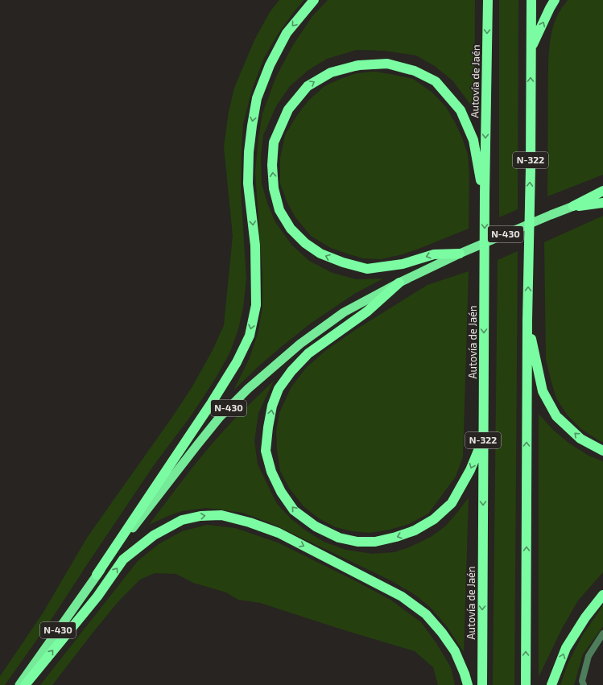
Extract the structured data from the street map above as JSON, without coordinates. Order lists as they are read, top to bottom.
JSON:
{
  "streets": {
    "highway": ["Autovía de Jaén", "N-322", "N-430"]
  }
}
